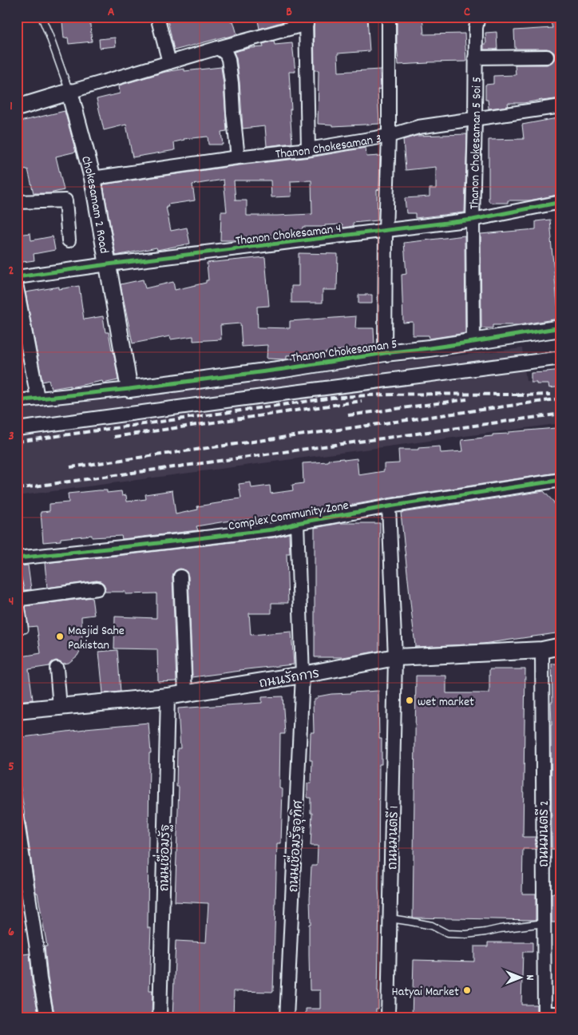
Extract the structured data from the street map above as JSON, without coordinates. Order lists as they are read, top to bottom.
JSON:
{
  "streets": {
    "street": [
      "Thanon Chokesaman 5 Soi 5",
      "Thanon Chokesaman 3",
      "Chokesamam 2 Road",
      "Thanon Chokesaman 4",
      "Thanon Chokesaman 5",
      "Complex Community Zone",
      "ถนนรัถการ",
      "ถนนมนตรี 2",
      "ถนนมนตรี 1",
      "ถนนเชื่อมรัฐอุทิศ",
      "ถนนเชื่อมรัฐ"
    ]
  },
  "crossings": [
    ["Thanon Chokesaman 5 Soi 5", "Thanon Chokesaman 3"],
    ["Thanon Chokesaman 5 Soi 5", "Thanon Chokesaman 4"],
    ["Thanon Chokesaman 5 Soi 5", "Thanon Chokesaman 5"],
    ["Thanon Chokesaman 3", "Chokesamam 2 Road"],
    ["Chokesamam 2 Road", "Thanon Chokesaman 4"],
    ["Chokesamam 2 Road", "Thanon Chokesaman 5"],
    ["Complex Community Zone", "ถนนมนตรี 1"],
    ["Complex Community Zone", "ถนนเชื่อมรัฐอุทิศ"],
    ["ถนนรัถการ", "ถนนมนตรี 2"],
    ["ถนนรัถการ", "ถนนมนตรี 1"],
    ["ถนนรัถการ", "ถนนเชื่อมรัฐอุทิศ"],
    ["ถนนรัถการ", "ถนนเชื่อมรัฐ"]
  ],
  "places": ["Masjid Sahe Pakistan", "wet market", "Hatyai Market"],
  "north": "right",
  "grid": {
    "columns": ["A", "B", "C"],
    "rows": [
      "1",
      "2",
      "3",
      "4",
      "5",
      "6"
    ]
  }
}
